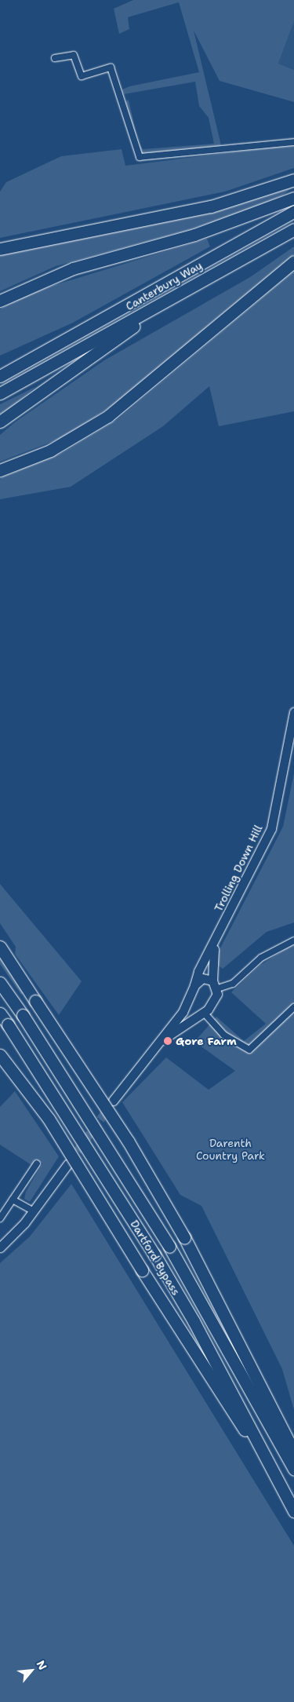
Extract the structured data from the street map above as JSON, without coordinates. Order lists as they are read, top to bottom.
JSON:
{
  "streets": {
    "highway": ["Canterbury Way", "Dartford Bypass"],
    "main road": ["Trolling Down Hill"]
  },
  "parks": ["Darenth Country Park"],
  "places": ["Gore Farm"],
  "north": "top right"
}
